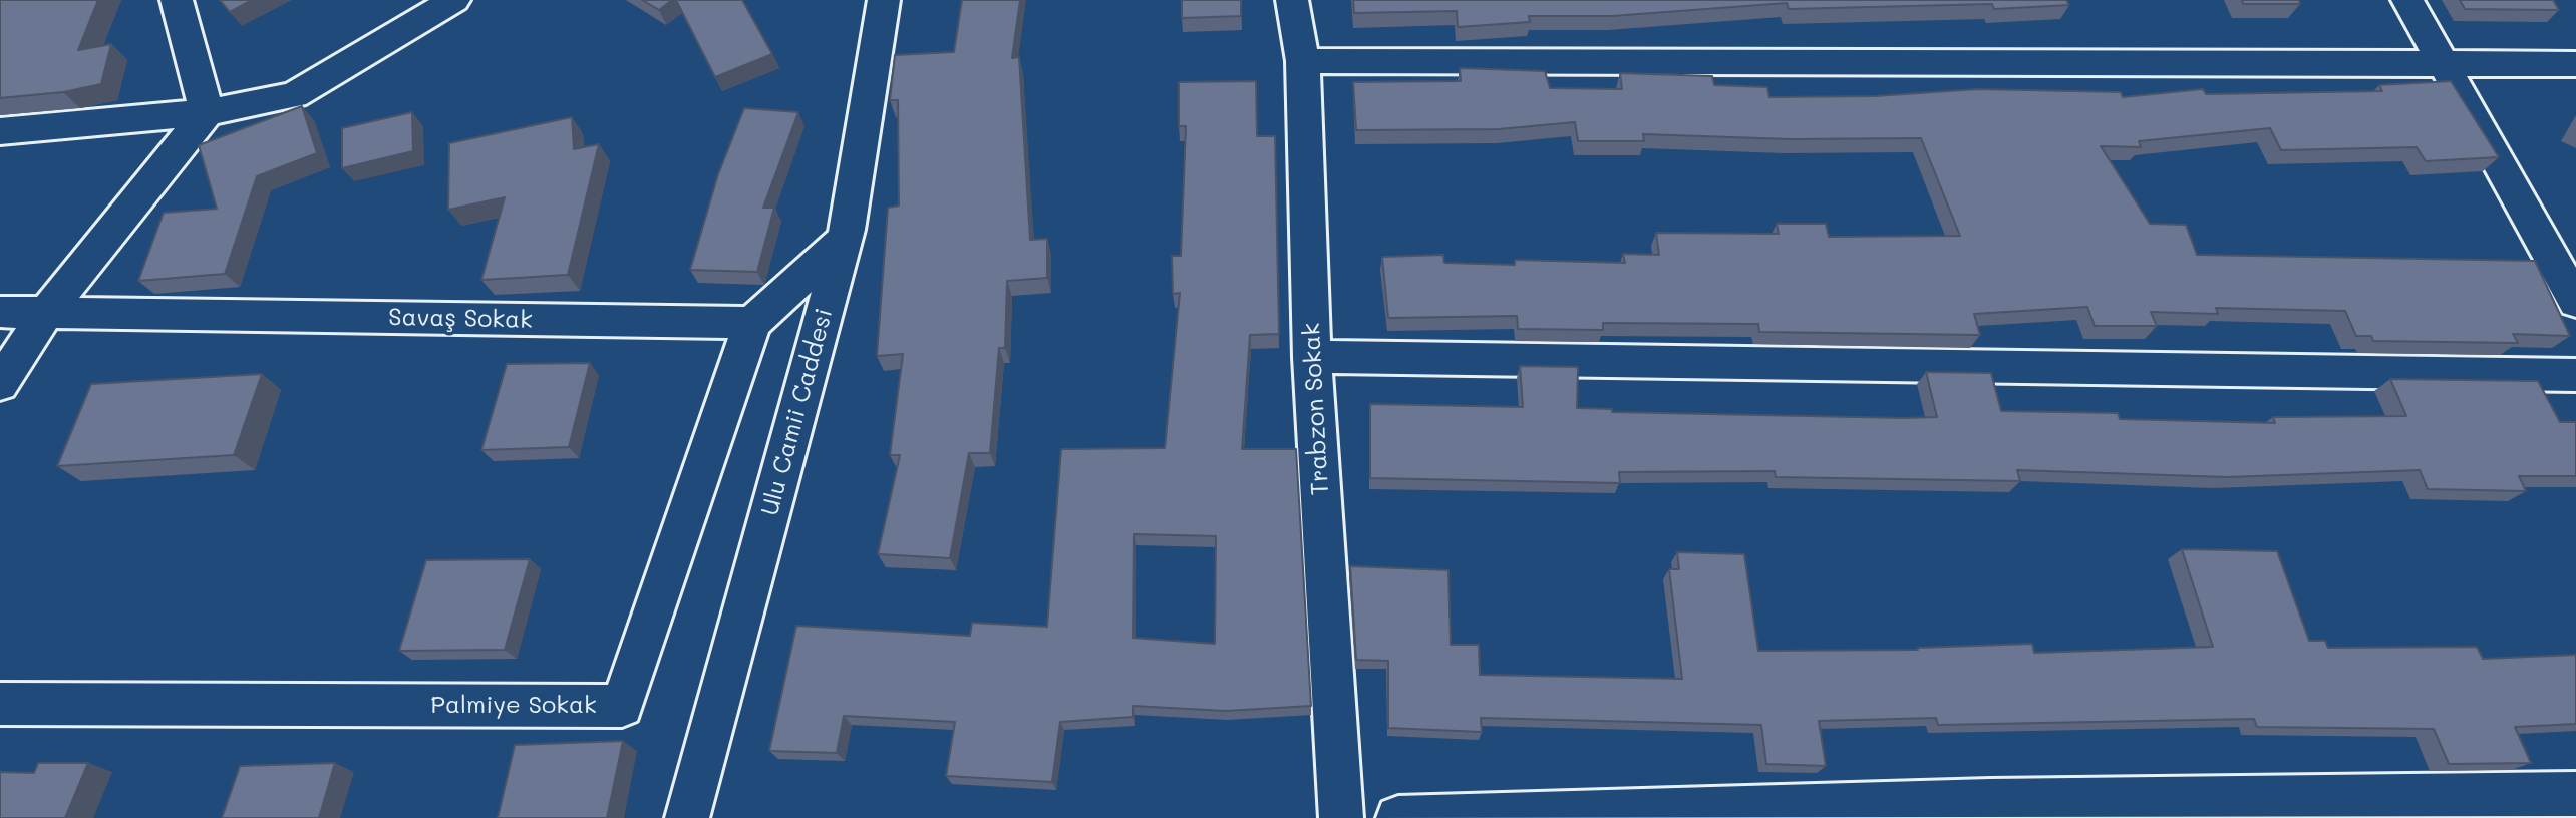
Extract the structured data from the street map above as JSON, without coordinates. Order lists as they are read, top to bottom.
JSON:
{
  "streets": {
    "street": [
      "Savaş Sokak",
      "Trabzon Sokak",
      "Ulu Camii Caddesi",
      "Palmiye Sokak"
    ]
  },
  "crossings": [
    ["Savaş Sokak", "Palmiye Sokak"]
  ]
}
